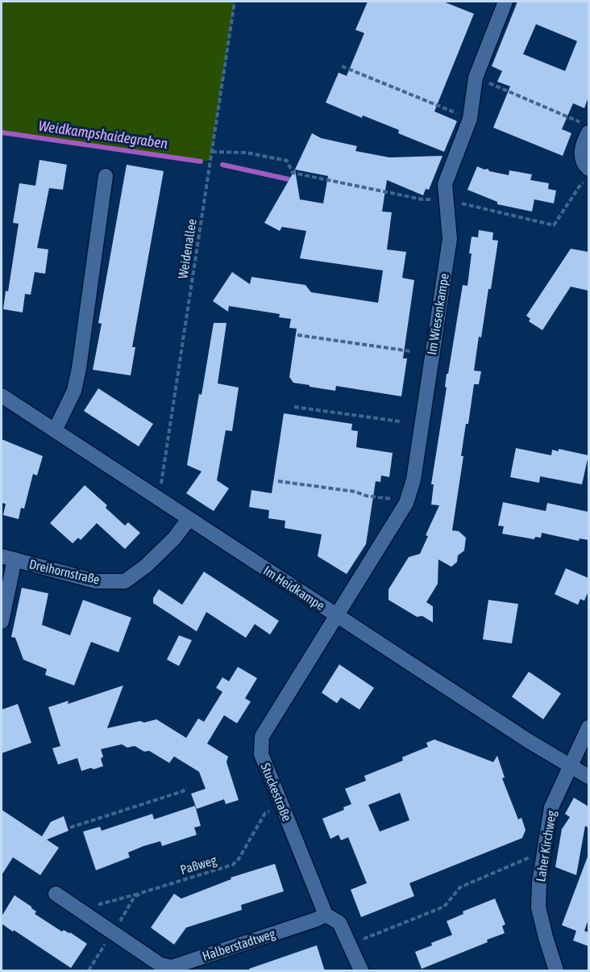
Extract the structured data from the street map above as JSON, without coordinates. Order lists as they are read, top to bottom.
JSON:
{
  "streets": {
    "street": [
      "Im Wiesenkampe",
      "Dreihornstraße",
      "Im Heidkampe",
      "Stuckestraße",
      "Laher Kirchweg",
      "Halberstadtweg"
    ],
    "path": ["Weidenallee", "Paßweg"]
  },
  "crossings": [
    ["Weidenallee", "Im Heidkampe"],
    ["Im Wiesenkampe", "Im Heidkampe"],
    ["Im Wiesenkampe", "Stuckestraße"],
    ["Dreihornstraße", "Im Heidkampe"],
    ["Im Heidkampe", "Stuckestraße"],
    ["Im Heidkampe", "Laher Kirchweg"],
    ["Stuckestraße", "Paßweg"],
    ["Stuckestraße", "Halberstadtweg"]
  ],
  "water": ["Weidkampshaidegraben"]
}
